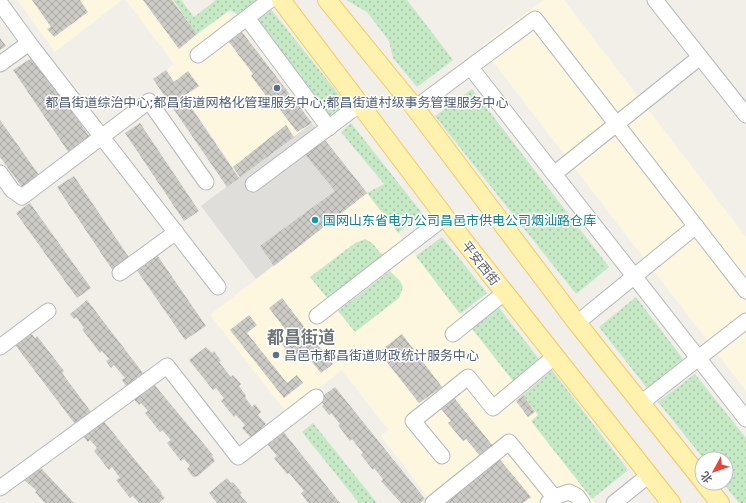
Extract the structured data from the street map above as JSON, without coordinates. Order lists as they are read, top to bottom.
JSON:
{
  "streets": {
    "main road": ["平安西街"]
  },
  "districts": ["都昌街道"],
  "places": ["都昌街道综治中心;都昌街道网格化管理服务中心;都昌街道村级事务管理服务中心", "国网山东省电力公司昌邑市供电公司烟汕路仓库", "昌邑市都昌街道财政统计服务中心"],
  "north": "bottom left"
}
